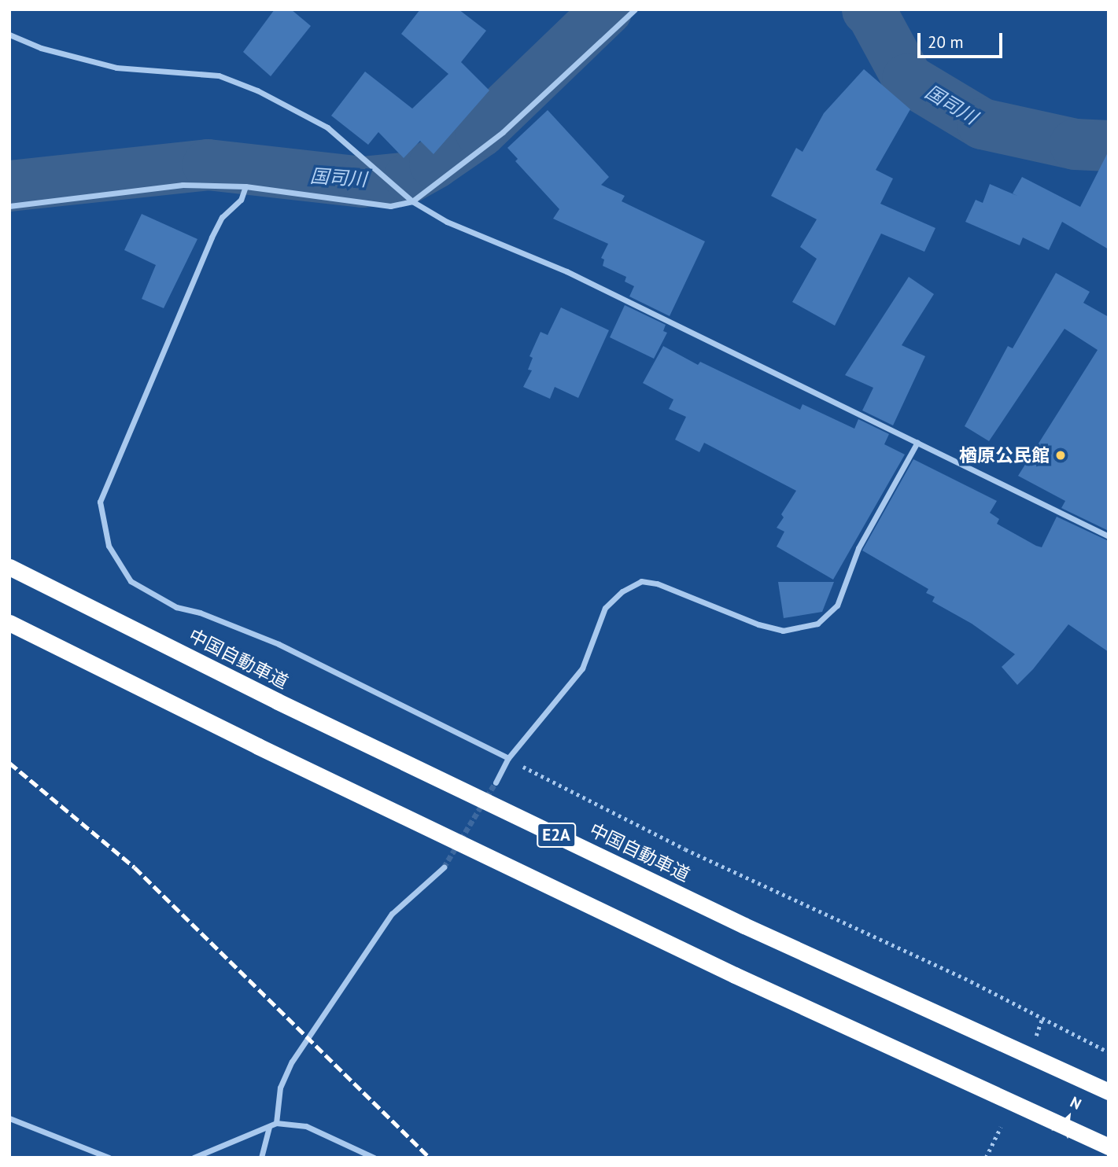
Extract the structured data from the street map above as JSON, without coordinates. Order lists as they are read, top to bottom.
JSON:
{
  "streets": {
    "highway": ["中国自動車道", "E2A"]
  },
  "water": ["国司川"],
  "places": ["楢原公民館"],
  "scale_bar": "20 m",
  "north": "top right"
}
